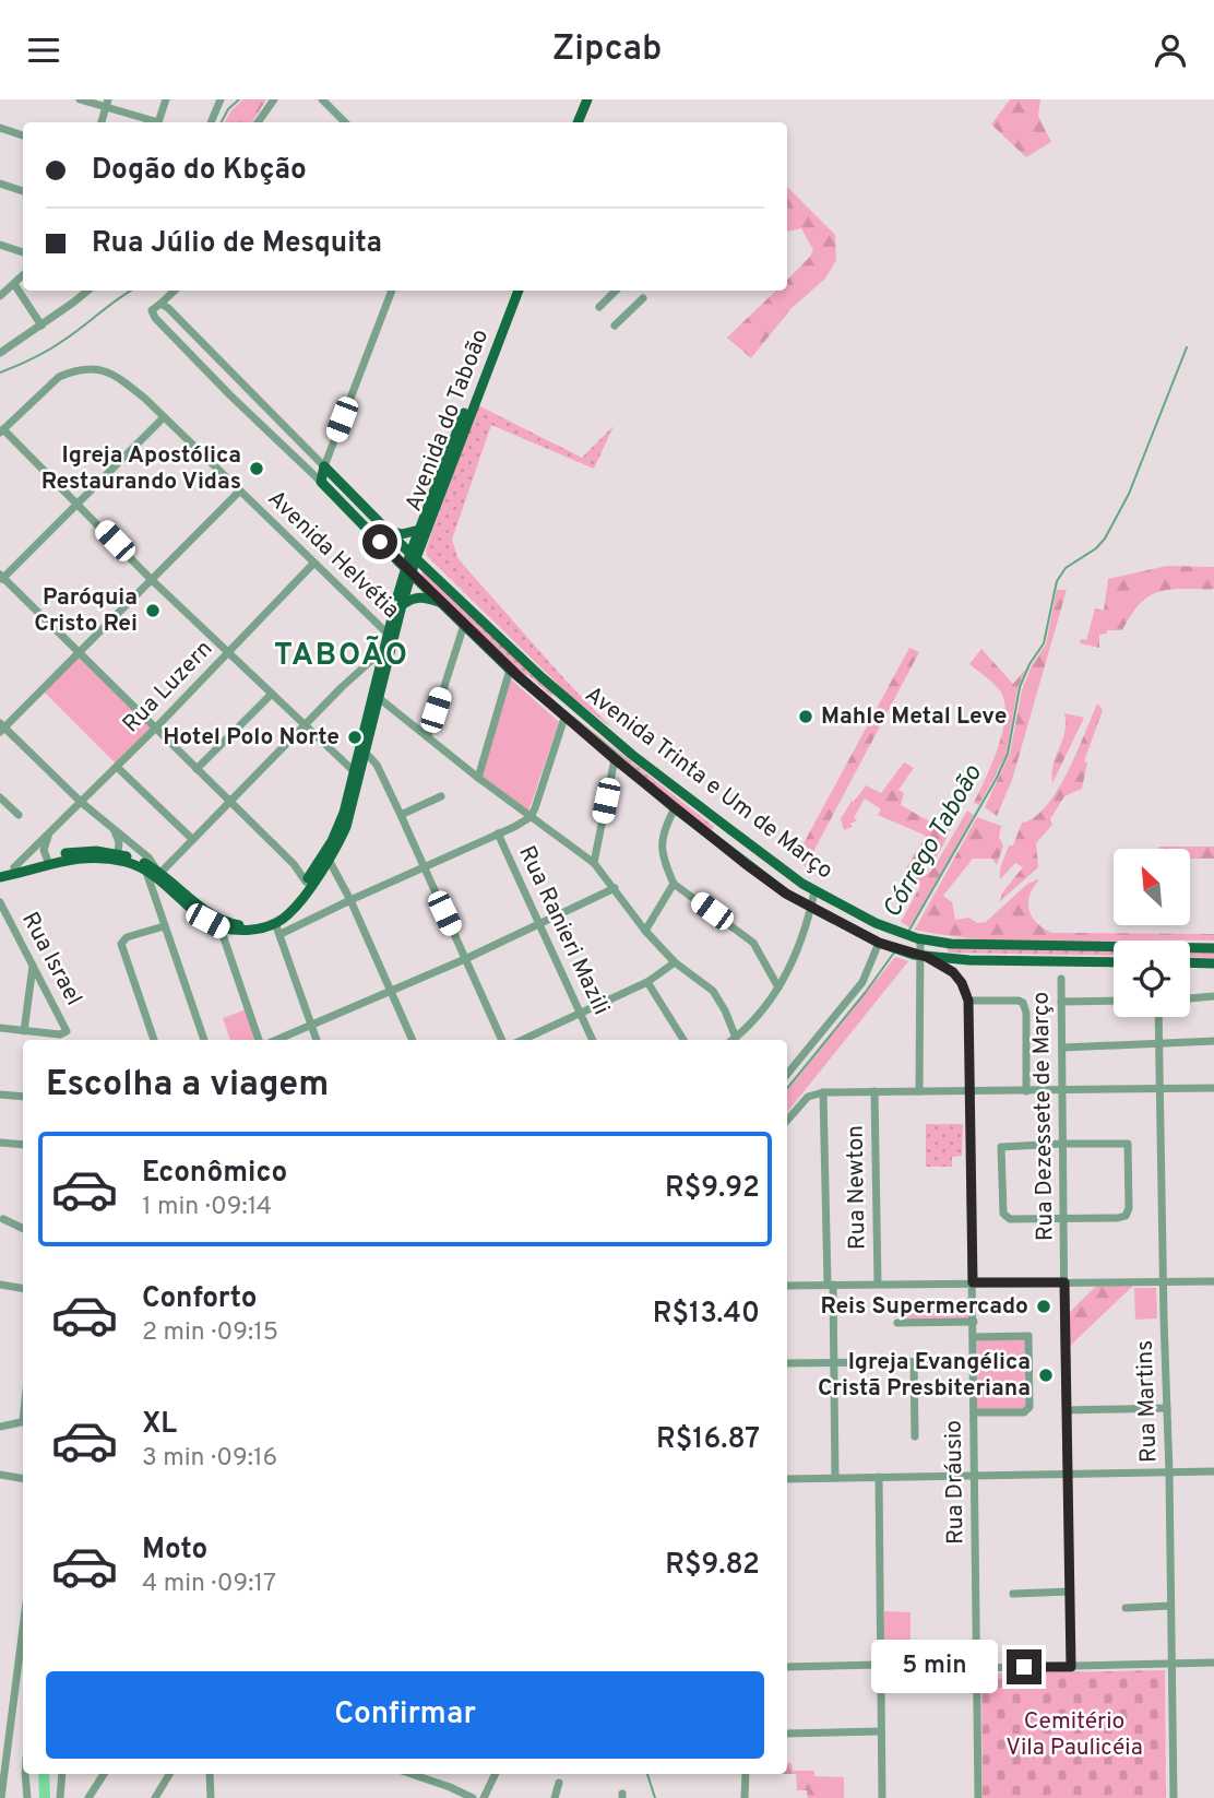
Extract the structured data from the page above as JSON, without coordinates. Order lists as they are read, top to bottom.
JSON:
{
  "streets": {
    "main road": ["Avenida do Taboão", "Avenida Trinta e Um de Março"],
    "street": [
      "Avenida Helvétia",
      "Rua Luzern",
      "Rua Ranieri Mazili",
      "Rua Israel",
      "Rua Dezessete de Março",
      "Rua Newton",
      "Rua Martins",
      "Rua Dráusio"
    ]
  },
  "crossings": [
    ["Avenida do Taboão", "Avenida Helvétia"],
    ["Avenida do Taboão", "Rua Luzern"],
    ["Avenida do Taboão", "Avenida Trinta e Um de Março"],
    ["Avenida Helvétia", "Rua Luzern"]
  ],
  "districts": ["TABOÃO"],
  "water": ["Córrego Taboão"],
  "parks": ["Cemitério Vila Paulicéia"],
  "places": [
    "Igreja Apostólica Restaurando Vidas",
    "Paróquia Cristo Rei",
    "Mahle Metal Leve",
    "Hotel Polo Norte",
    "Reis Supermercado",
    "Igreja Evangélica Cristã Presbiteriana"
  ],
  "north": "top left",
  "page": {
    "header": "Zipcab",
    "banner": ["Dogão do Kbção", "Rua Júlio de Mesquita"],
    "heading": "Escolha a viagem",
    "list": [
      {
        "name": "Econômico",
        "note": "1 min · 09:14",
        "value": "R$9.92"
      },
      {
        "name": "Conforto",
        "note": "2 min · 09:15",
        "value": "R$13.40"
      },
      {
        "name": "XL",
        "note": "3 min · 09:16",
        "value": "R$16.87"
      },
      {
        "name": "Moto",
        "note": "4 min · 09:17",
        "value": "R$9.82"
      }
    ],
    "bubble": "5 min",
    "buttons": "Confirmar"
  }
}
